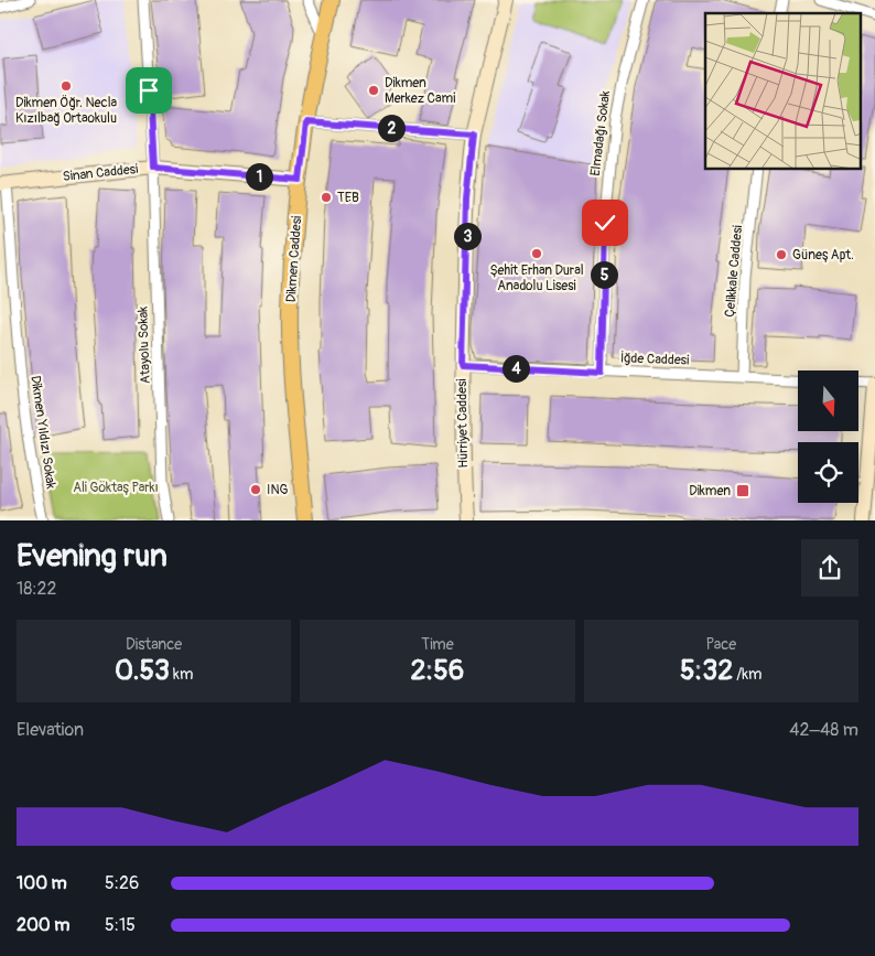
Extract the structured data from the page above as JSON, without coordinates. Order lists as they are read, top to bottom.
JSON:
{
  "streets": {
    "main road": ["Dikmen Caddesi"],
    "street": [
      "Elmadağı Sokak",
      "Sinan Caddesi",
      "Çelikkale Caddesi",
      "Atayolu Sokak",
      "İğde Caddesi",
      "Hürriyet Caddesi",
      "Dikmen Yıldızı Sokak"
    ]
  },
  "crossings": [
    ["Elmadağı Sokak", "İğde Caddesi"],
    ["Sinan Caddesi", "Dikmen Caddesi"],
    ["Sinan Caddesi", "Atayolu Sokak"],
    ["Sinan Caddesi", "Dikmen Yıldızı Sokak"],
    ["Çelikkale Caddesi", "İğde Caddesi"],
    ["İğde Caddesi", "Hürriyet Caddesi"]
  ],
  "parks": ["Ali Göktaş Parkı"],
  "places": {
    "other": [
      "Dikmen Öğr. Necla Kızılbağ Ortaokulu",
      "Dikmen Merkez Cami",
      "TEB",
      "Şehit Erhan Dural Anadolu Lisesi",
      "Güneş Apt.",
      "ING"
    ],
    "transit": ["Dikmen"]
  },
  "north": "bottom",
  "page": {
    "pins": [
      "2",
      "1",
      "3",
      "5",
      "4"
    ],
    "heading": ["Evening run", "18:22"],
    "stats": [
      ["Distance", "0.53 km"],
      ["Time", "2:56"],
      ["Pace", "5:32 /km"]
    ],
    "chart": ["Elevation", "42–48 m"],
    "list": [
      {
        "name": "100 m",
        "note": "5:26"
      },
      {
        "name": "200 m",
        "note": "5:15"
      }
    ]
  }
}
